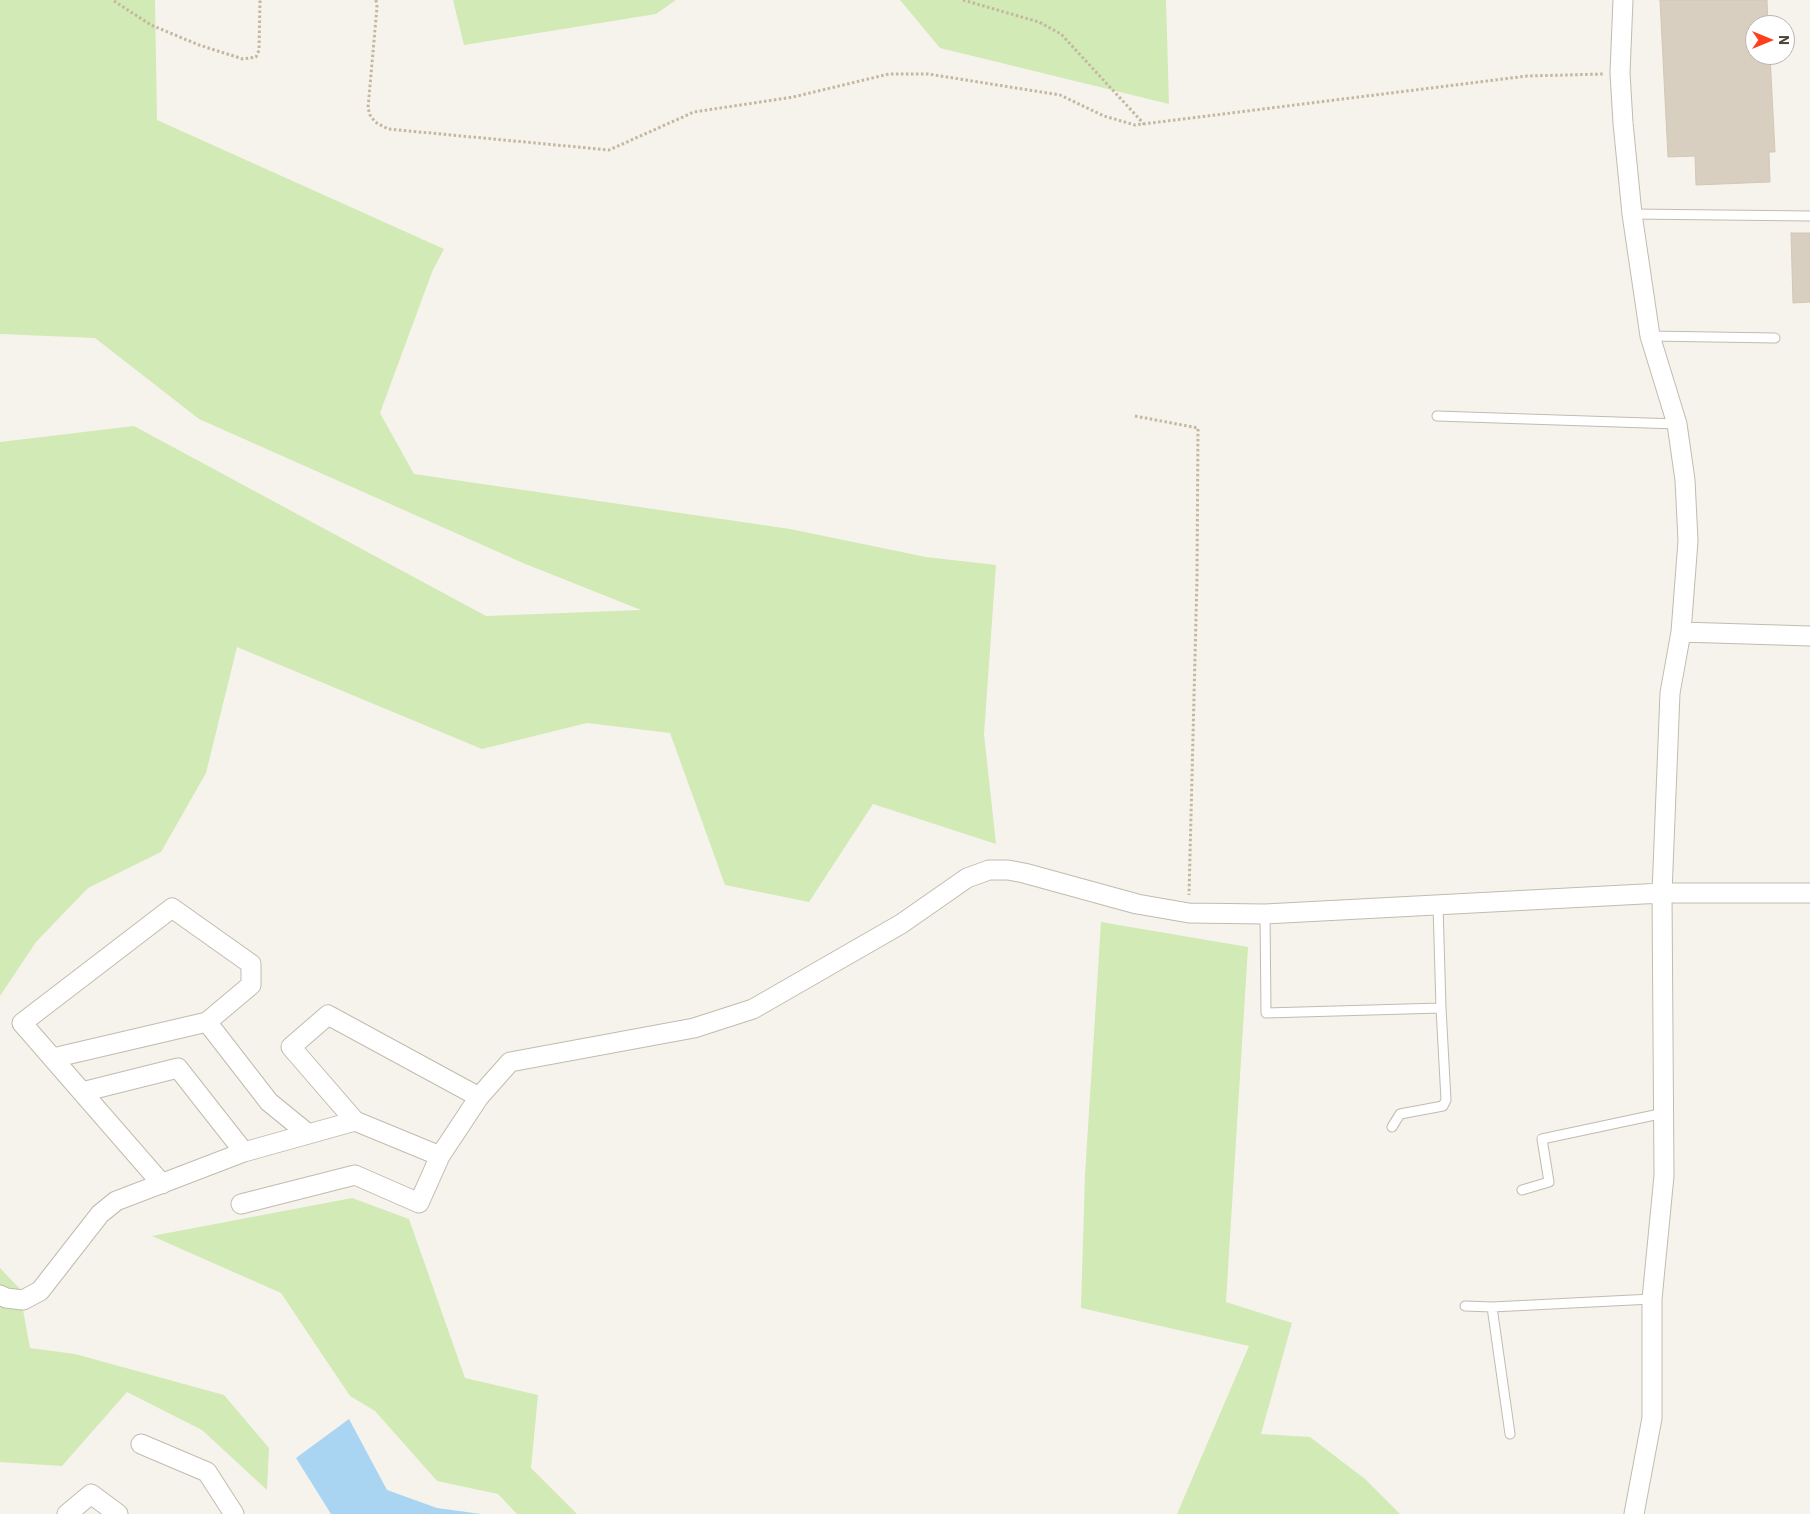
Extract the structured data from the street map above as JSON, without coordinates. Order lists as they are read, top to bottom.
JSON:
{
  "north": "right"
}
